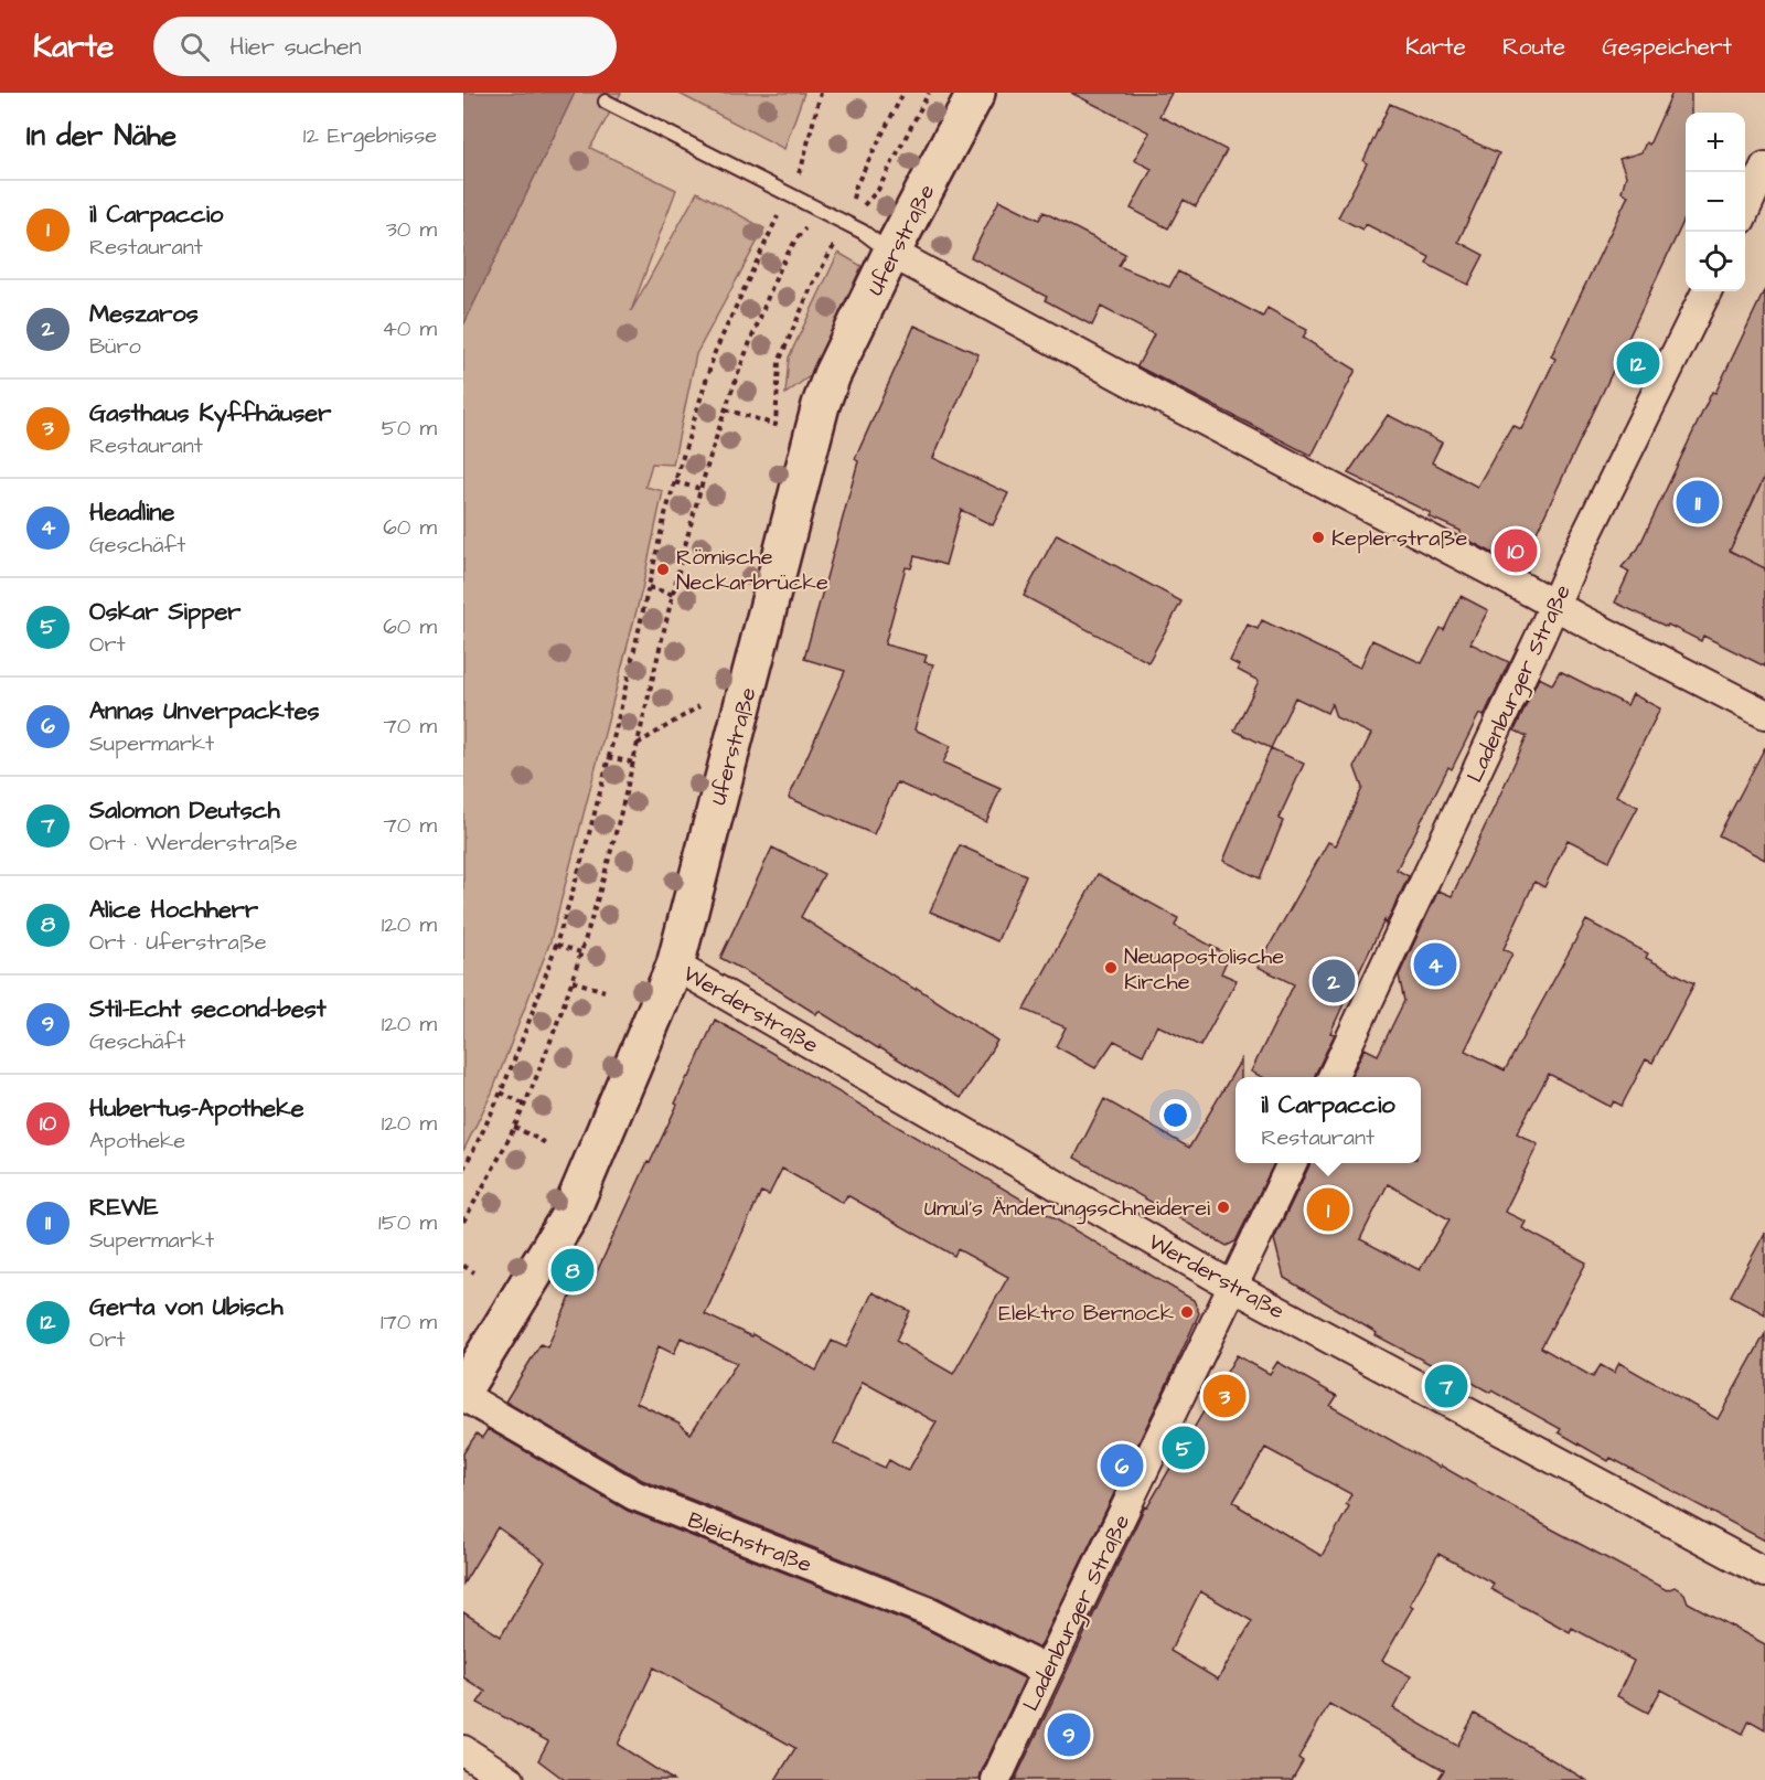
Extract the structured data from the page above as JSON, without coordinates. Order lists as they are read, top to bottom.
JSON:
{
  "streets": {
    "street": [
      "Uferstraße",
      "Ladenburger Straße",
      "Werderstraße",
      "Bleichstraße"
    ]
  },
  "crossings": [
    ["Uferstraße", "Werderstraße"],
    ["Ladenburger Straße", "Werderstraße"],
    ["Ladenburger Straße", "Bleichstraße"]
  ],
  "places": [
    "Keplerstraße",
    "Römische Neckarbrücke",
    "Neuapostolische Kirche",
    "Umul's Änderungsschneiderei",
    "Elektro Bernock"
  ],
  "page": {
    "header": "Karte",
    "search": "Hier suchen",
    "nav": ["Karte", "Route", "Gespeichert"],
    "heading": ["In der Nähe", "12 Ergebnisse"],
    "map_buttons": ["+", "−"],
    "list": [
      {
        "mark": "1",
        "name": "il Carpaccio",
        "note": "Restaurant",
        "value": "30 m"
      },
      {
        "mark": "2",
        "name": "Meszaros",
        "note": "Büro",
        "value": "40 m"
      },
      {
        "mark": "3",
        "name": "Gasthaus Kyffhäuser",
        "note": "Restaurant",
        "value": "50 m"
      },
      {
        "mark": "4",
        "name": "Headline",
        "note": "Geschäft",
        "value": "60 m"
      },
      {
        "mark": "5",
        "name": "Oskar Sipper",
        "note": "Ort",
        "value": "60 m"
      },
      {
        "mark": "6",
        "name": "Annas Unverpacktes",
        "note": "Supermarkt",
        "value": "70 m"
      },
      {
        "mark": "7",
        "name": "Salomon Deutsch",
        "note": "Ort · Werderstraße",
        "value": "70 m"
      },
      {
        "mark": "8",
        "name": "Alice Hochherr",
        "note": "Ort · Uferstraße",
        "value": "120 m"
      },
      {
        "mark": "9",
        "name": "Stil-Echt second-best",
        "note": "Geschäft",
        "value": "120 m"
      },
      {
        "mark": "10",
        "name": "Hubertus-Apotheke",
        "note": "Apotheke",
        "value": "120 m"
      },
      {
        "mark": "11",
        "name": "REWE",
        "note": "Supermarkt",
        "value": "150 m"
      },
      {
        "mark": "12",
        "name": "Gerta von Ubisch",
        "note": "Ort",
        "value": "170 m"
      }
    ],
    "pins": [
      "12",
      "11",
      "10",
      "4",
      "2",
      "1",
      "8",
      "7",
      "3",
      "5",
      "6",
      "9"
    ],
    "popup": ["il Carpaccio", "Restaurant"]
  }
}
